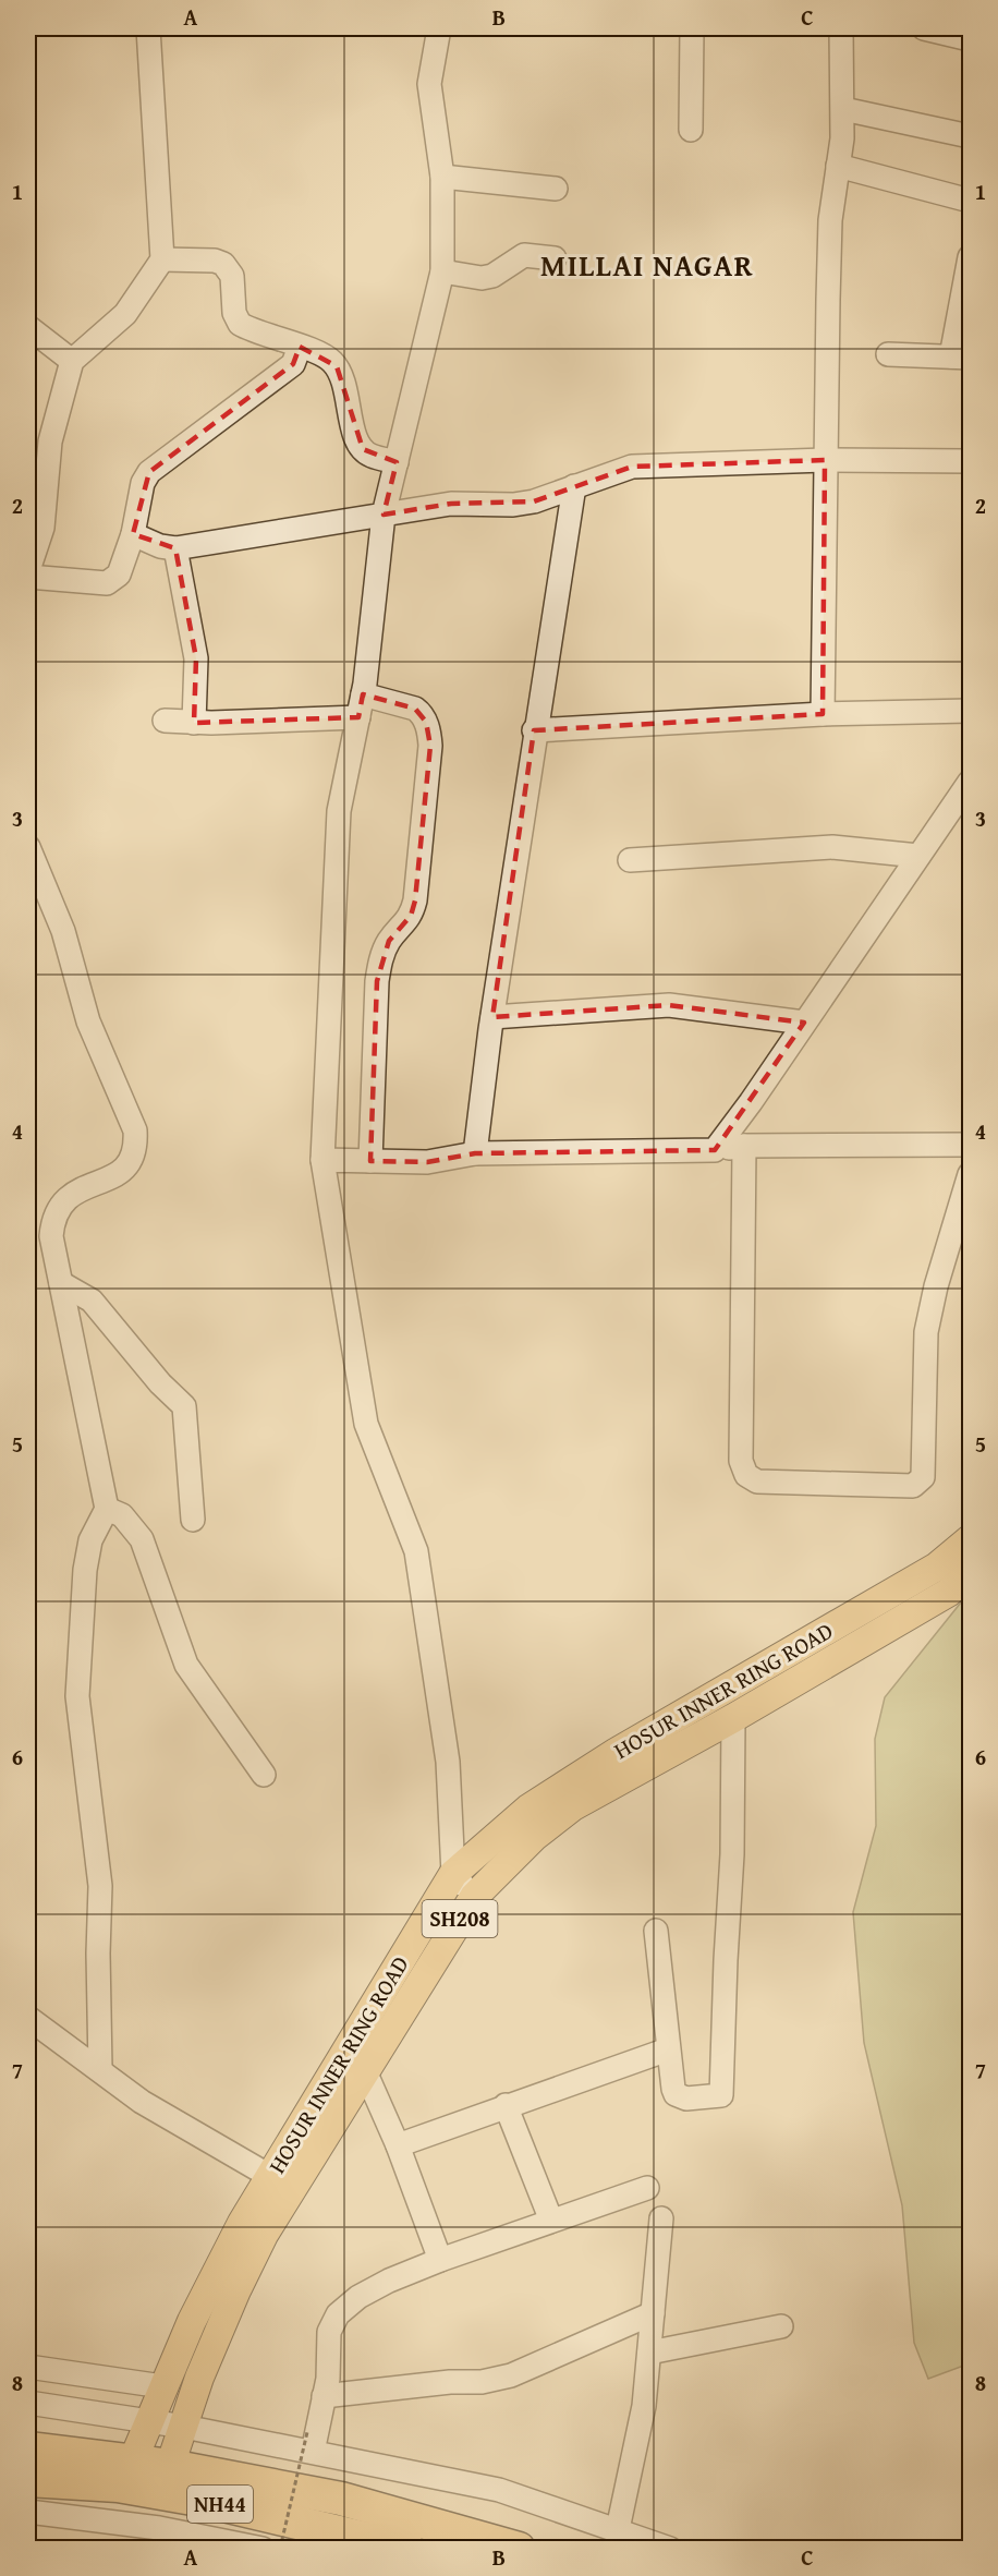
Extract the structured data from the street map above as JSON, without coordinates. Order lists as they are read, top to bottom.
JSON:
{
  "streets": {
    "highway": ["NH44"],
    "main road": ["HOSUR INNER RING ROAD", "SH208"]
  },
  "crossings": [
    ["HOSUR INNER RING ROAD", "NH44"]
  ],
  "districts": ["MILLAI NAGAR"],
  "grid": {
    "columns": ["A", "B", "C"],
    "rows": [
      "1",
      "2",
      "3",
      "4",
      "5",
      "6",
      "7",
      "8"
    ]
  }
}
